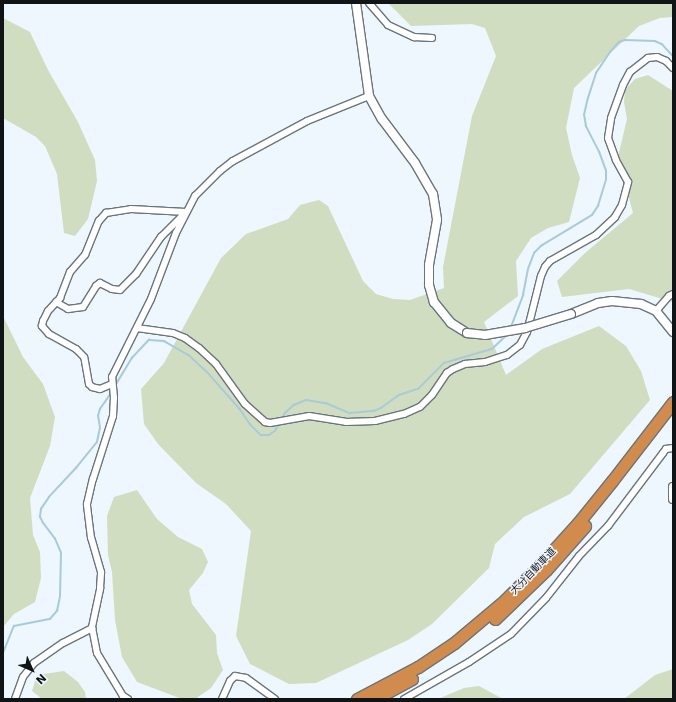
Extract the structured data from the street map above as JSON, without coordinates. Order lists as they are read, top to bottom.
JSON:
{
  "streets": {
    "highway": ["大分自動車道"]
  },
  "north": "bottom right"
}
